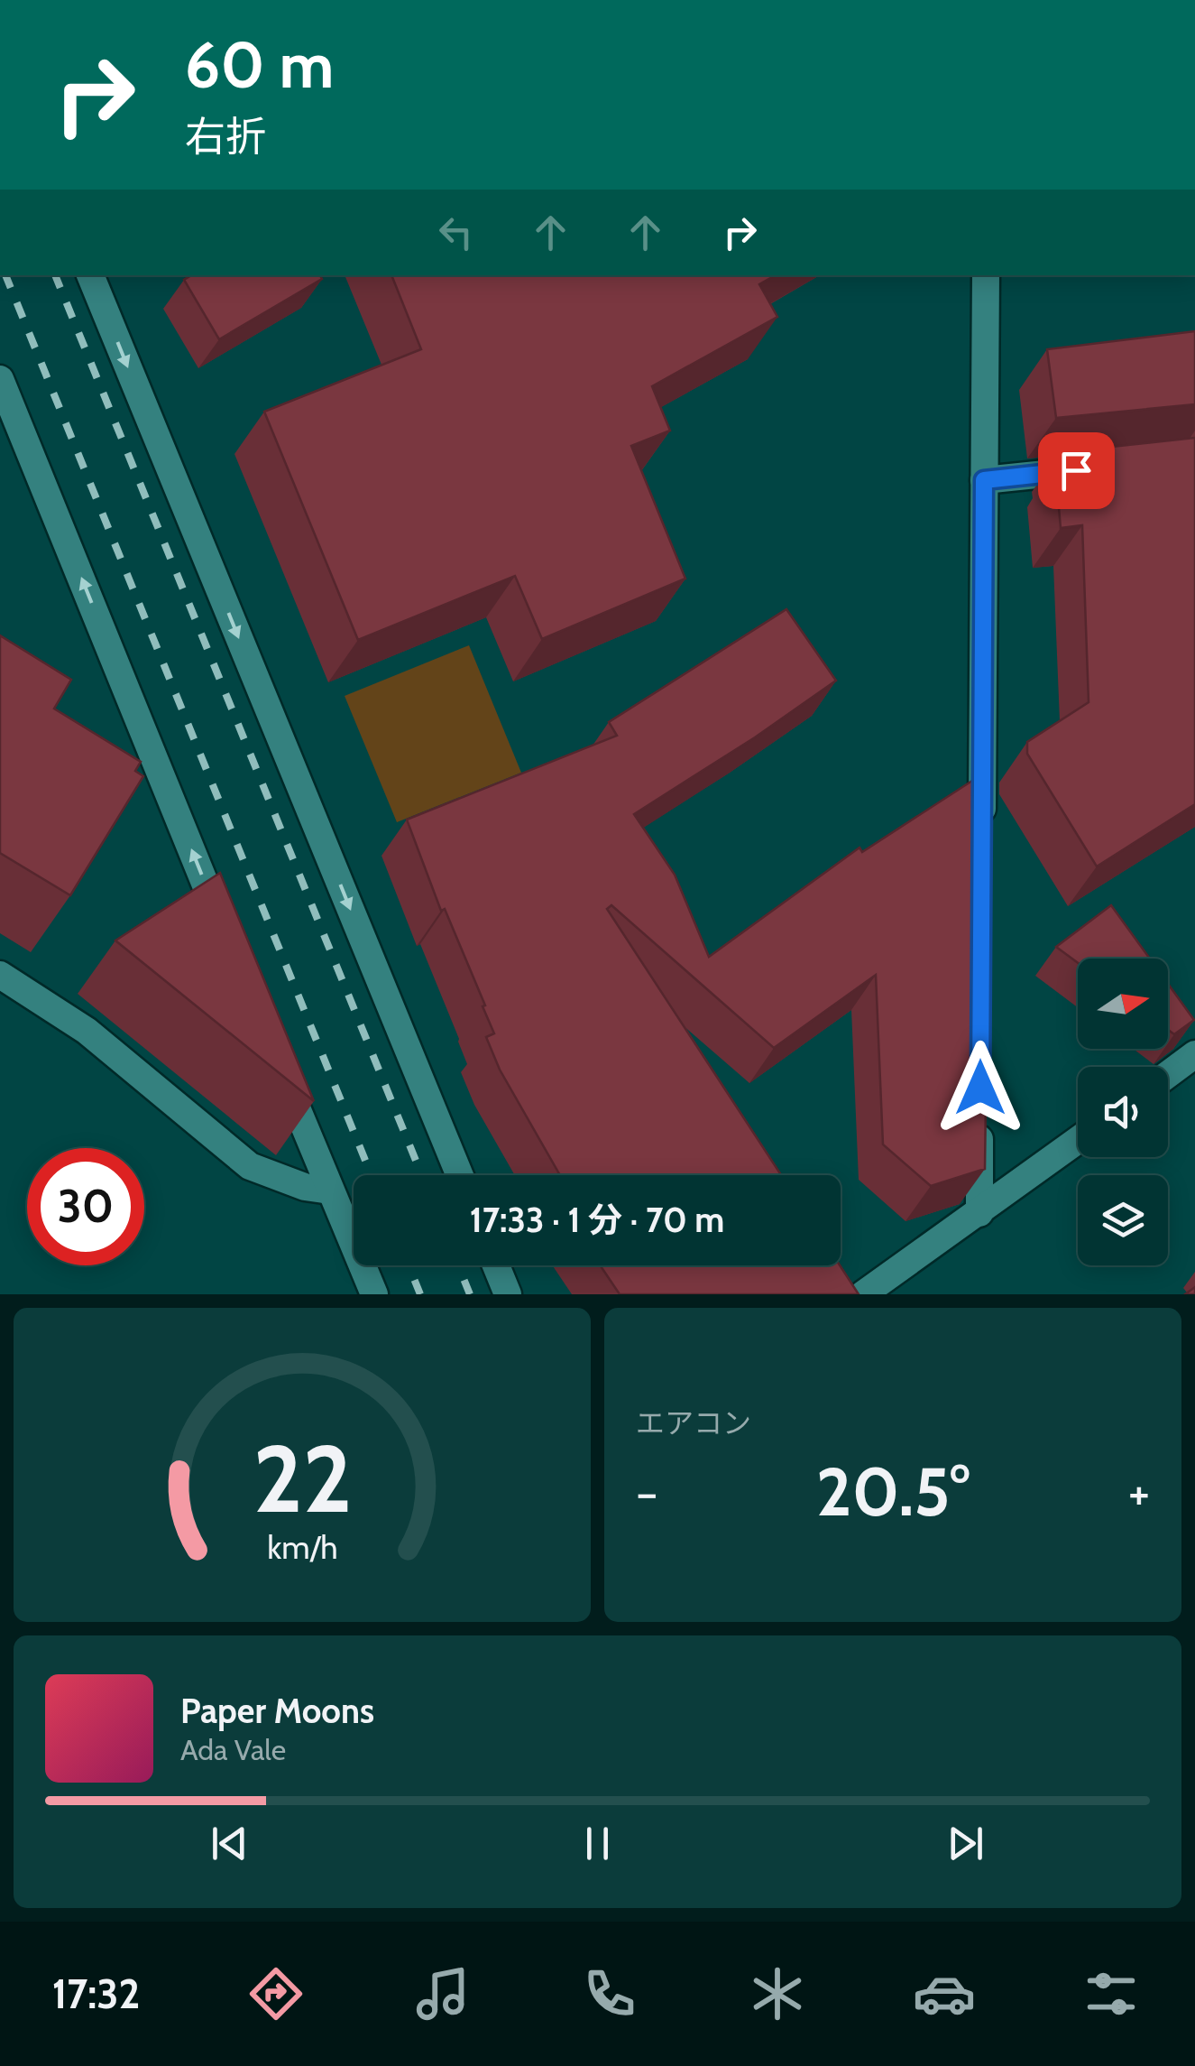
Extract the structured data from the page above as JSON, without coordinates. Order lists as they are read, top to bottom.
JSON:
{
  "north": "right",
  "page": {
    "turn": ["60 m", "右折"],
    "limit": "30",
    "trip": "17:33 · 1 分 · 70 m",
    "tile": "エアコン",
    "heat": ["−", "20.5°", "+"],
    "song": ["Paper Moons", "Ada Vale"],
    "tabs": "17:32",
    "gauge": ["22", "km/h"]
  }
}
